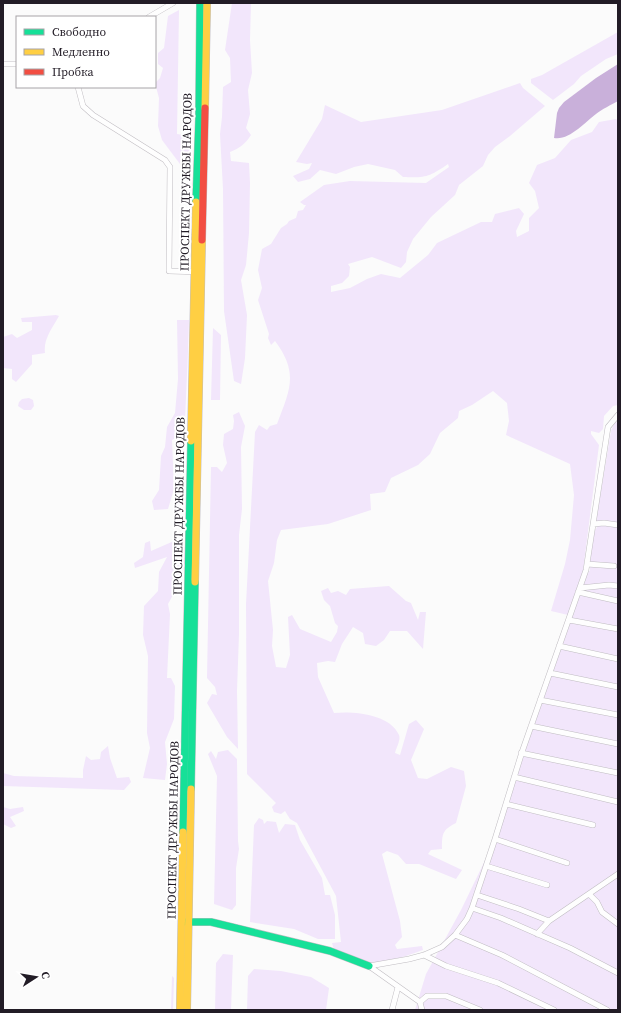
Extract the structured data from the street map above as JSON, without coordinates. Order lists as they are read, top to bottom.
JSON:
{
  "streets": {
    "main road": ["ПРОСПЕКТ ДРУЖБЫ НАРОДОВ"]
  },
  "legend": ["Свободно", "Медленно", "Пробка"],
  "north": "right"
}
